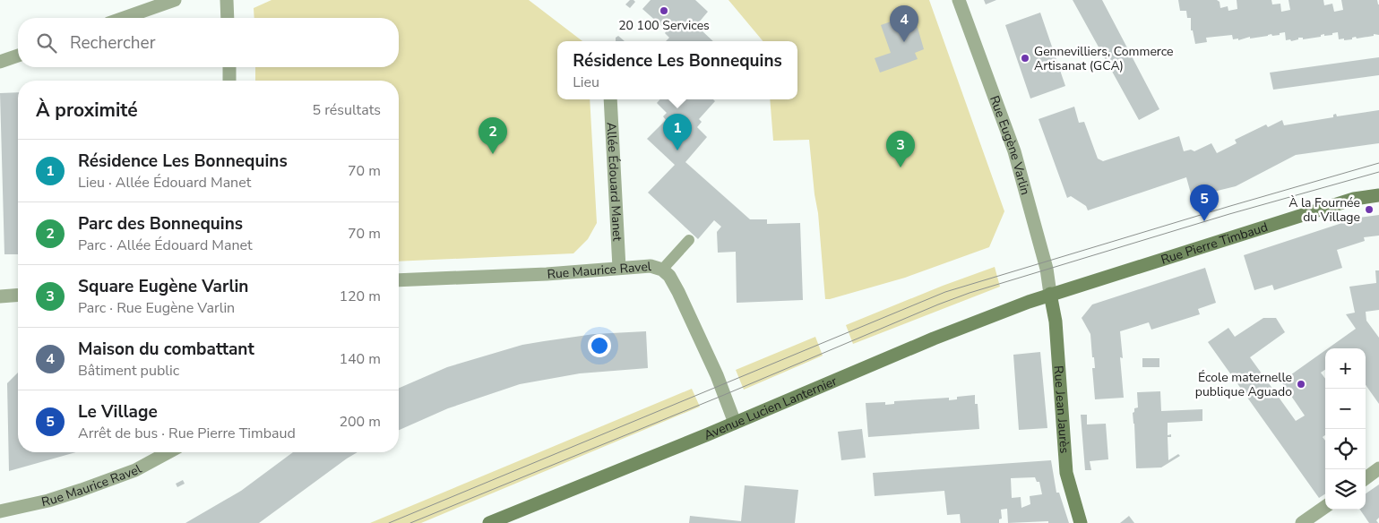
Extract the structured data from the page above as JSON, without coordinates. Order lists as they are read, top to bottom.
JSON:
{
  "streets": {
    "main road": ["Rue Pierre Timbaud", "Avenue Lucien Lanternier", "Rue Jean Jaurès"],
    "street": ["Rue Eugène Varlin", "Allée Édouard Manet", "Rue Maurice Ravel"]
  },
  "crossings": [
    ["Rue Eugène Varlin", "Rue Pierre Timbaud"],
    ["Rue Eugène Varlin", "Avenue Lucien Lanternier"],
    ["Rue Eugène Varlin", "Rue Jean Jaurès"],
    ["Allée Édouard Manet", "Rue Maurice Ravel"],
    ["Rue Pierre Timbaud", "Avenue Lucien Lanternier"],
    ["Rue Pierre Timbaud", "Rue Jean Jaurès"],
    ["Rue Maurice Ravel", "Avenue Lucien Lanternier"],
    ["Avenue Lucien Lanternier", "Rue Jean Jaurès"]
  ],
  "places": [
    "20 100 Services",
    "Gennevilliers, Commerce Artisanat (GCA)",
    "À la Fournée du Village",
    "École maternelle publique Aguado"
  ],
  "page": {
    "pins": [
      "4",
      "1",
      "2",
      "3",
      "5"
    ],
    "search": "Rechercher",
    "popup": ["Résidence Les Bonnequins", "Lieu"],
    "heading": ["À proximité", "5 résultats"],
    "list": [
      {
        "mark": "1",
        "name": "Résidence Les Bonnequins",
        "note": "Lieu · Allée Édouard Manet",
        "value": "70 m"
      },
      {
        "mark": "2",
        "name": "Parc des Bonnequins",
        "note": "Parc · Allée Édouard Manet",
        "value": "70 m"
      },
      {
        "mark": "3",
        "name": "Square Eugène Varlin",
        "note": "Parc · Rue Eugène Varlin",
        "value": "120 m"
      },
      {
        "mark": "4",
        "name": "Maison du combattant",
        "note": "Bâtiment public",
        "value": "140 m"
      },
      {
        "mark": "5",
        "name": "Le Village",
        "note": "Arrêt de bus · Rue Pierre Timbaud",
        "value": "200 m"
      }
    ],
    "map_buttons": ["+", "−"]
  }
}
